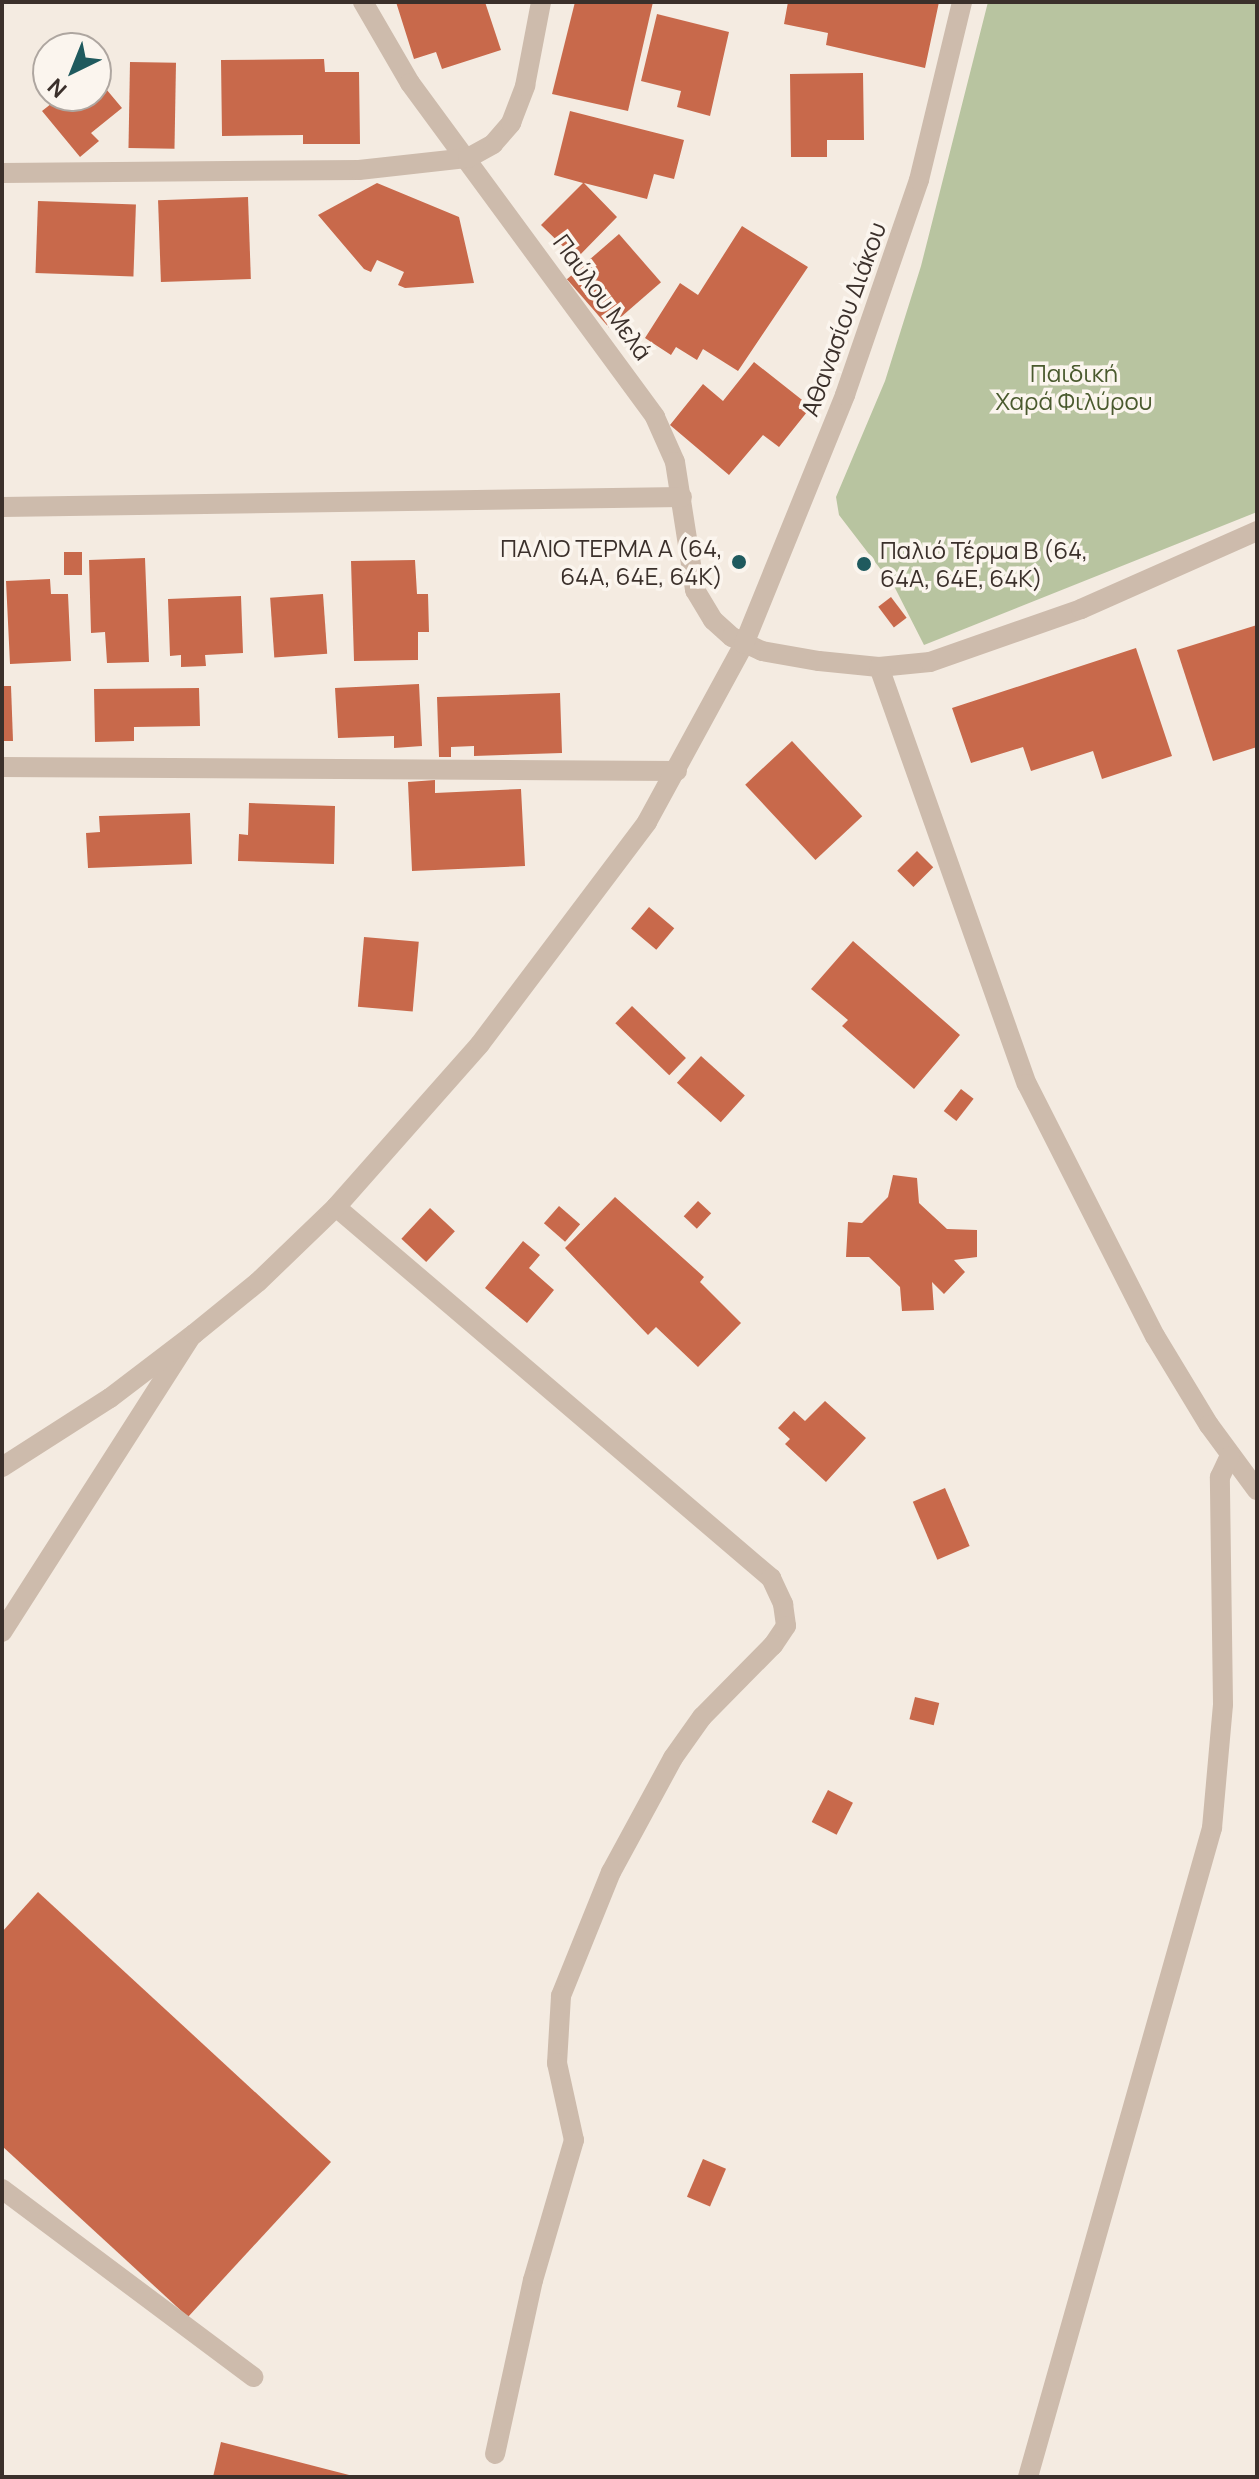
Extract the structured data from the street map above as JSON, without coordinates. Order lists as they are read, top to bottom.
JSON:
{
  "streets": {
    "street": ["Παύλου Μελά", "Αθανασίου Διάκου"]
  },
  "crossings": [
    ["Παύλου Μελά", "Αθανασίου Διάκου"]
  ],
  "parks": ["Παιδική Χαρά Φιλύρου"],
  "places": ["ΠΑΛΙΟ ΤΕΡΜΑ A (64, 64Α, 64Ε, 64Κ)", "Παλιό Τέρμα B (64, 64Α, 64Ε, 64Κ)"],
  "north": "bottom left"
}
